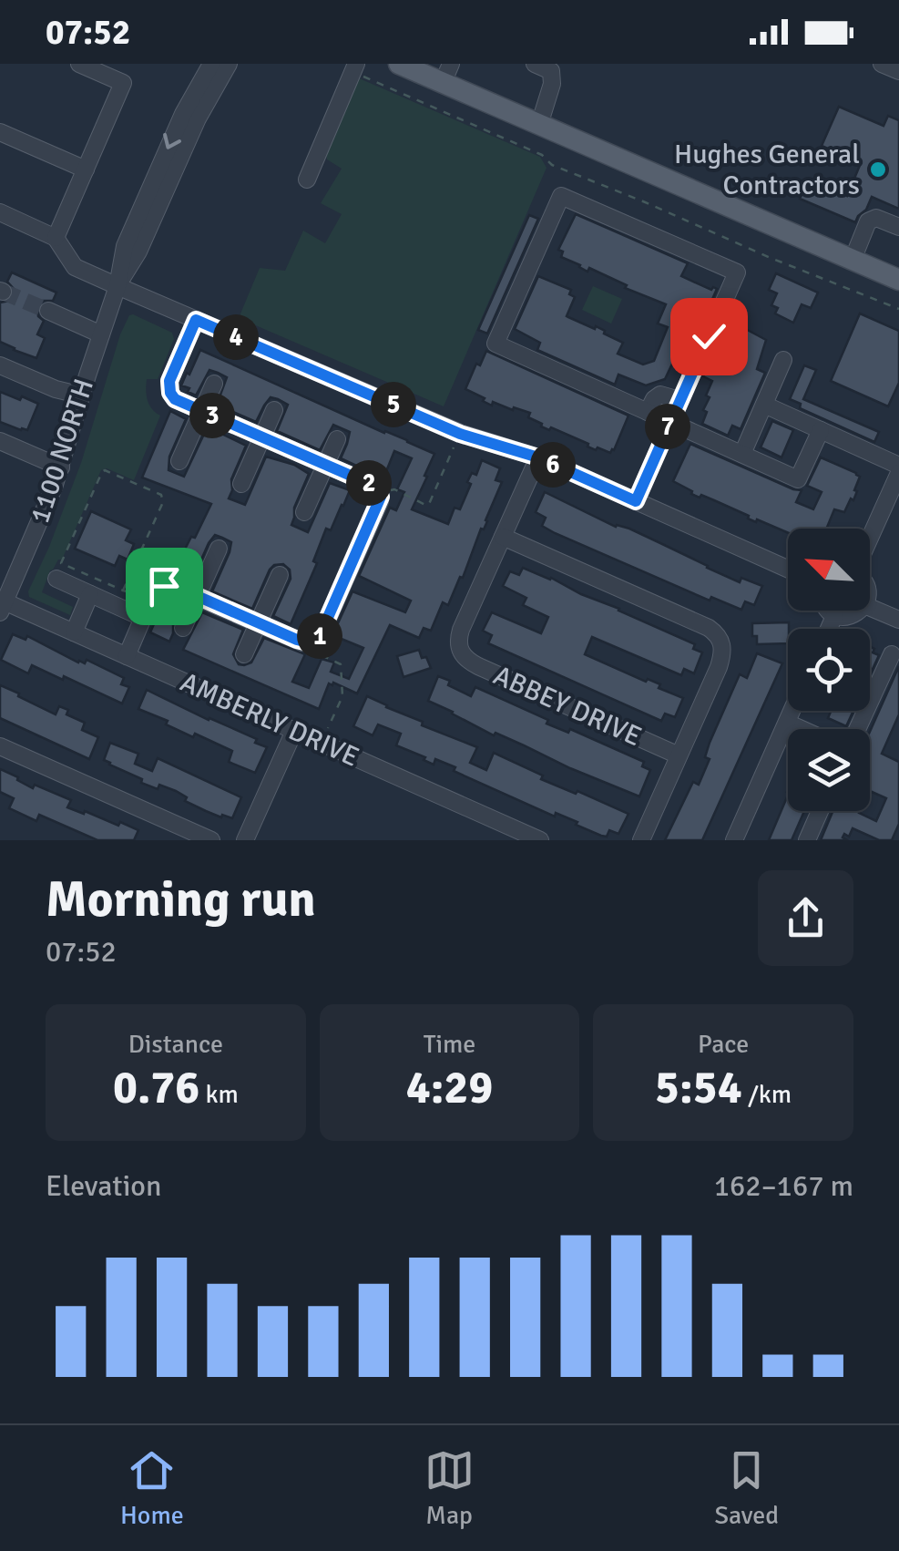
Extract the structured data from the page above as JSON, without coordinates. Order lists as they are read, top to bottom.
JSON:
{
  "streets": {
    "street": ["1100 NORTH", "ABBEY DRIVE", "AMBERLY DRIVE"]
  },
  "crossings": [
    ["1100 NORTH", "AMBERLY DRIVE"]
  ],
  "places": ["Hughes General Contractors"],
  "north": "top left",
  "page": {
    "status": "07:52",
    "pins": [
      "4",
      "5",
      "3",
      "7",
      "6",
      "2",
      "1"
    ],
    "heading": ["Morning run", "07:52"],
    "stats": [
      ["Distance", "0.76 km"],
      ["Time", "4:29"],
      ["Pace", "5:54 /km"]
    ],
    "chart": ["Elevation", "162–167 m"],
    "tabs": ["Home", "Map", "Saved"]
  }
}
